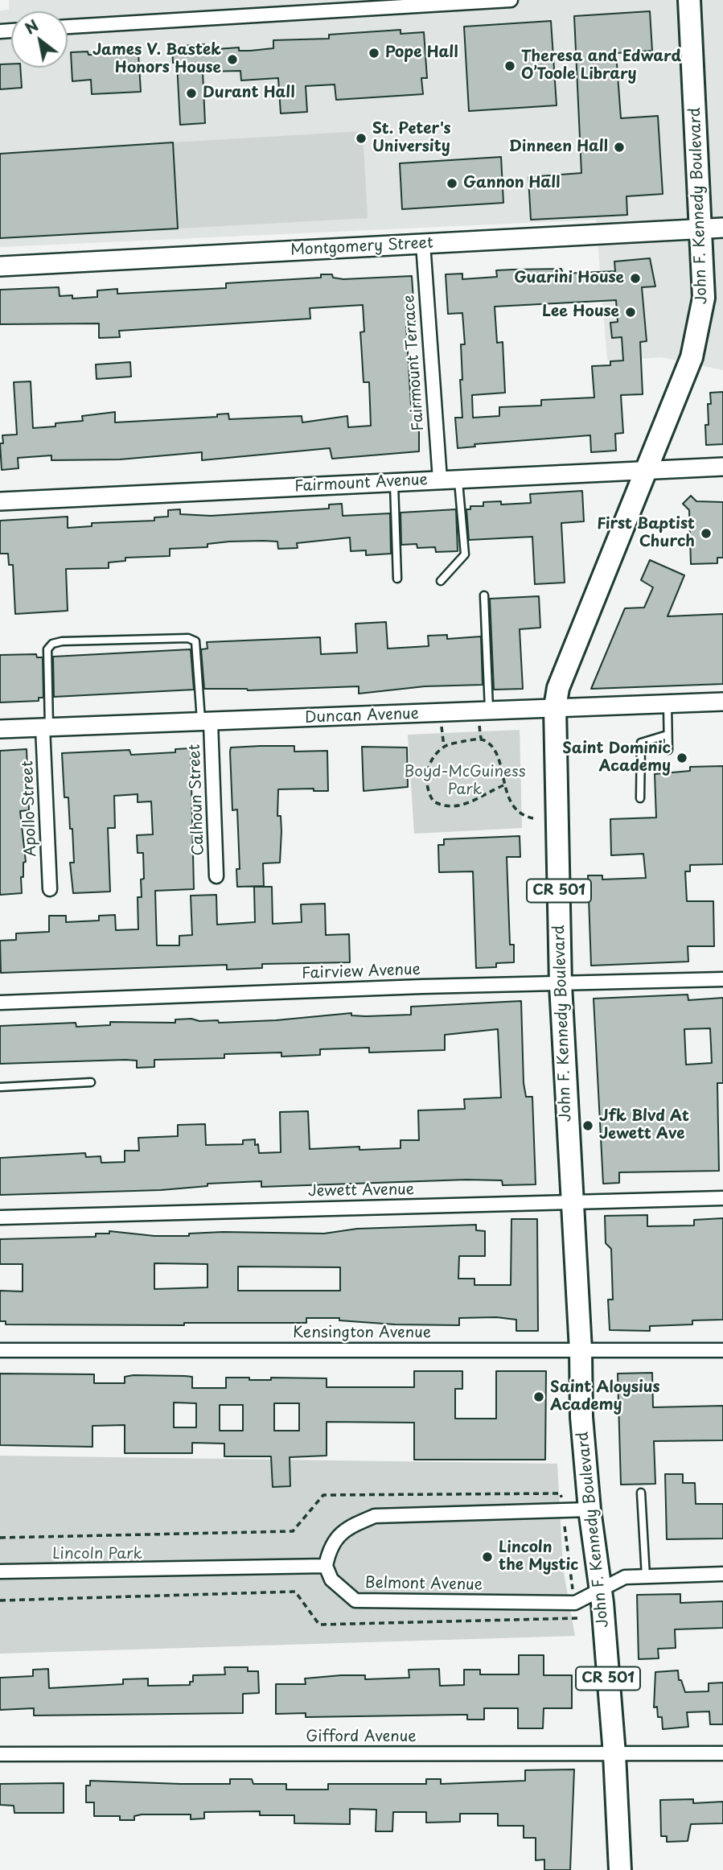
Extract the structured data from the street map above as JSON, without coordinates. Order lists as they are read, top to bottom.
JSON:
{
  "streets": {
    "main road": ["John F. Kennedy Boulevard", "Montgomery Street", "CR 501"],
    "street": [
      "Fairmount Terrace",
      "Fairmount Avenue",
      "Duncan Avenue",
      "Calhoun Street",
      "Apollo Street",
      "Fairview Avenue",
      "Jewett Avenue",
      "Kensington Avenue",
      "Belmont Avenue",
      "Gifford Avenue"
    ]
  },
  "crossings": [
    ["John F. Kennedy Boulevard", "Montgomery Street"],
    ["John F. Kennedy Boulevard", "Fairmount Avenue"],
    ["John F. Kennedy Boulevard", "Duncan Avenue"],
    ["John F. Kennedy Boulevard", "Fairview Avenue"],
    ["John F. Kennedy Boulevard", "Jewett Avenue"],
    ["John F. Kennedy Boulevard", "Kensington Avenue"],
    ["John F. Kennedy Boulevard", "Belmont Avenue"],
    ["John F. Kennedy Boulevard", "Gifford Avenue"],
    ["Montgomery Street", "Fairmount Terrace"],
    ["Fairmount Terrace", "Fairmount Avenue"],
    ["Duncan Avenue", "Calhoun Street"],
    ["Duncan Avenue", "Apollo Street"]
  ],
  "parks": ["Boyd-McGuiness Park", "Lincoln Park"],
  "places": [
    "Pope Hall",
    "James V. Bastek Honors House",
    "Theresa and Edward O’Toole Library",
    "Durant Hall",
    "St. Peter's University",
    "Dinneen Hall",
    "Gannon Hall",
    "Guarini House",
    "Lee House",
    "First Baptist Church",
    "Saint Dominic Academy",
    "Jfk Blvd At Jewett Ave",
    "Saint Aloysius Academy",
    "Lincoln the Mystic"
  ],
  "north": "top left"
}
